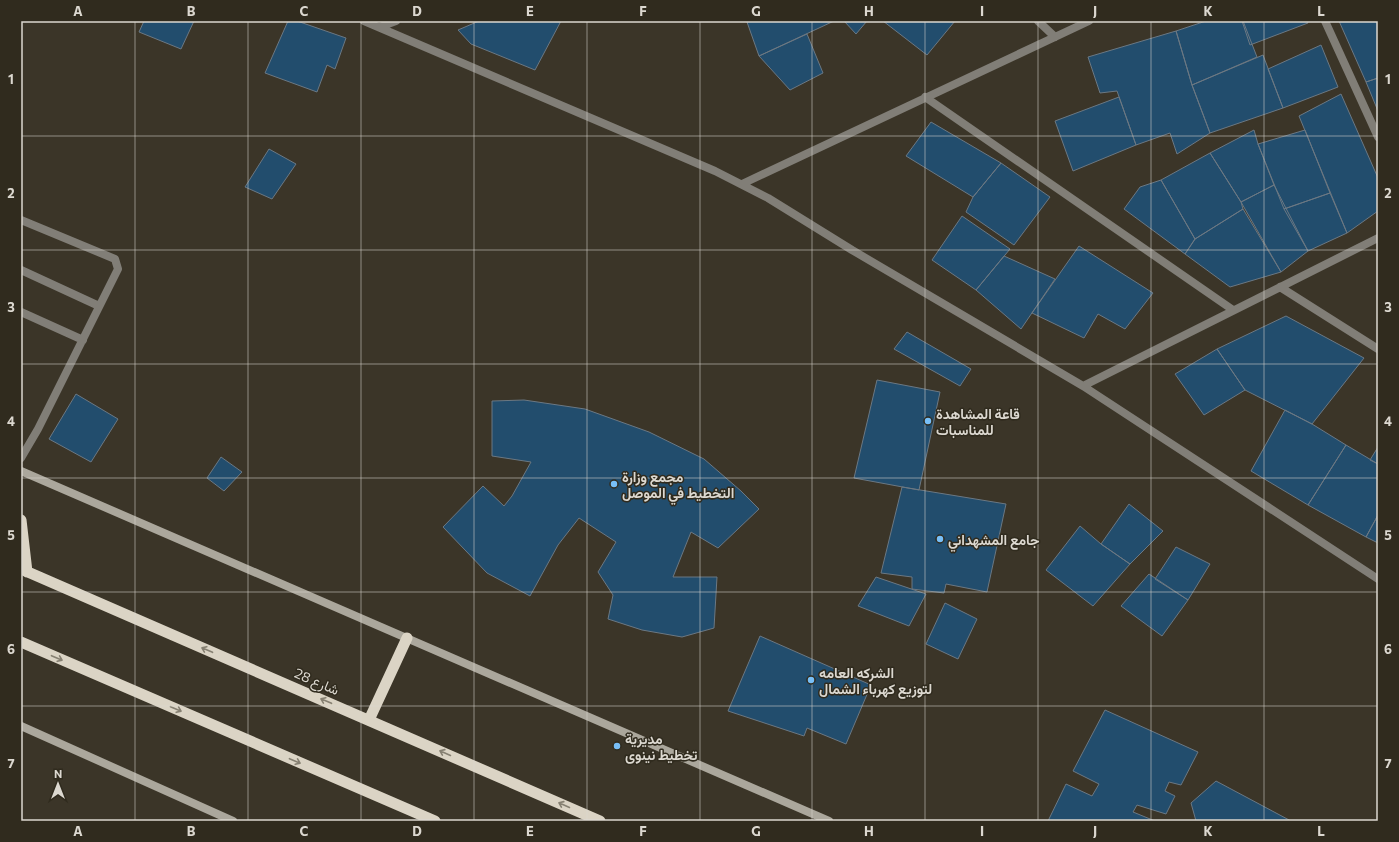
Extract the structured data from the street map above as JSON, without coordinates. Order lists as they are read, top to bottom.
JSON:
{
  "streets": {
    "highway": ["شارع 28"]
  },
  "places": [
    "قاعة المشاهدة للمناسبات",
    "مجمع وزارة التخطيط في الموصل",
    "جامع المشهداني",
    "الشركه العامه لتوزيع كهرباء الشمال",
    "مديرية تخطيط نينوى"
  ],
  "north": "top",
  "grid": {
    "columns": [
      "A",
      "B",
      "C",
      "D",
      "E",
      "F",
      "G",
      "H",
      "I",
      "J",
      "K",
      "L"
    ],
    "rows": [
      "1",
      "2",
      "3",
      "4",
      "5",
      "6",
      "7"
    ]
  }
}
